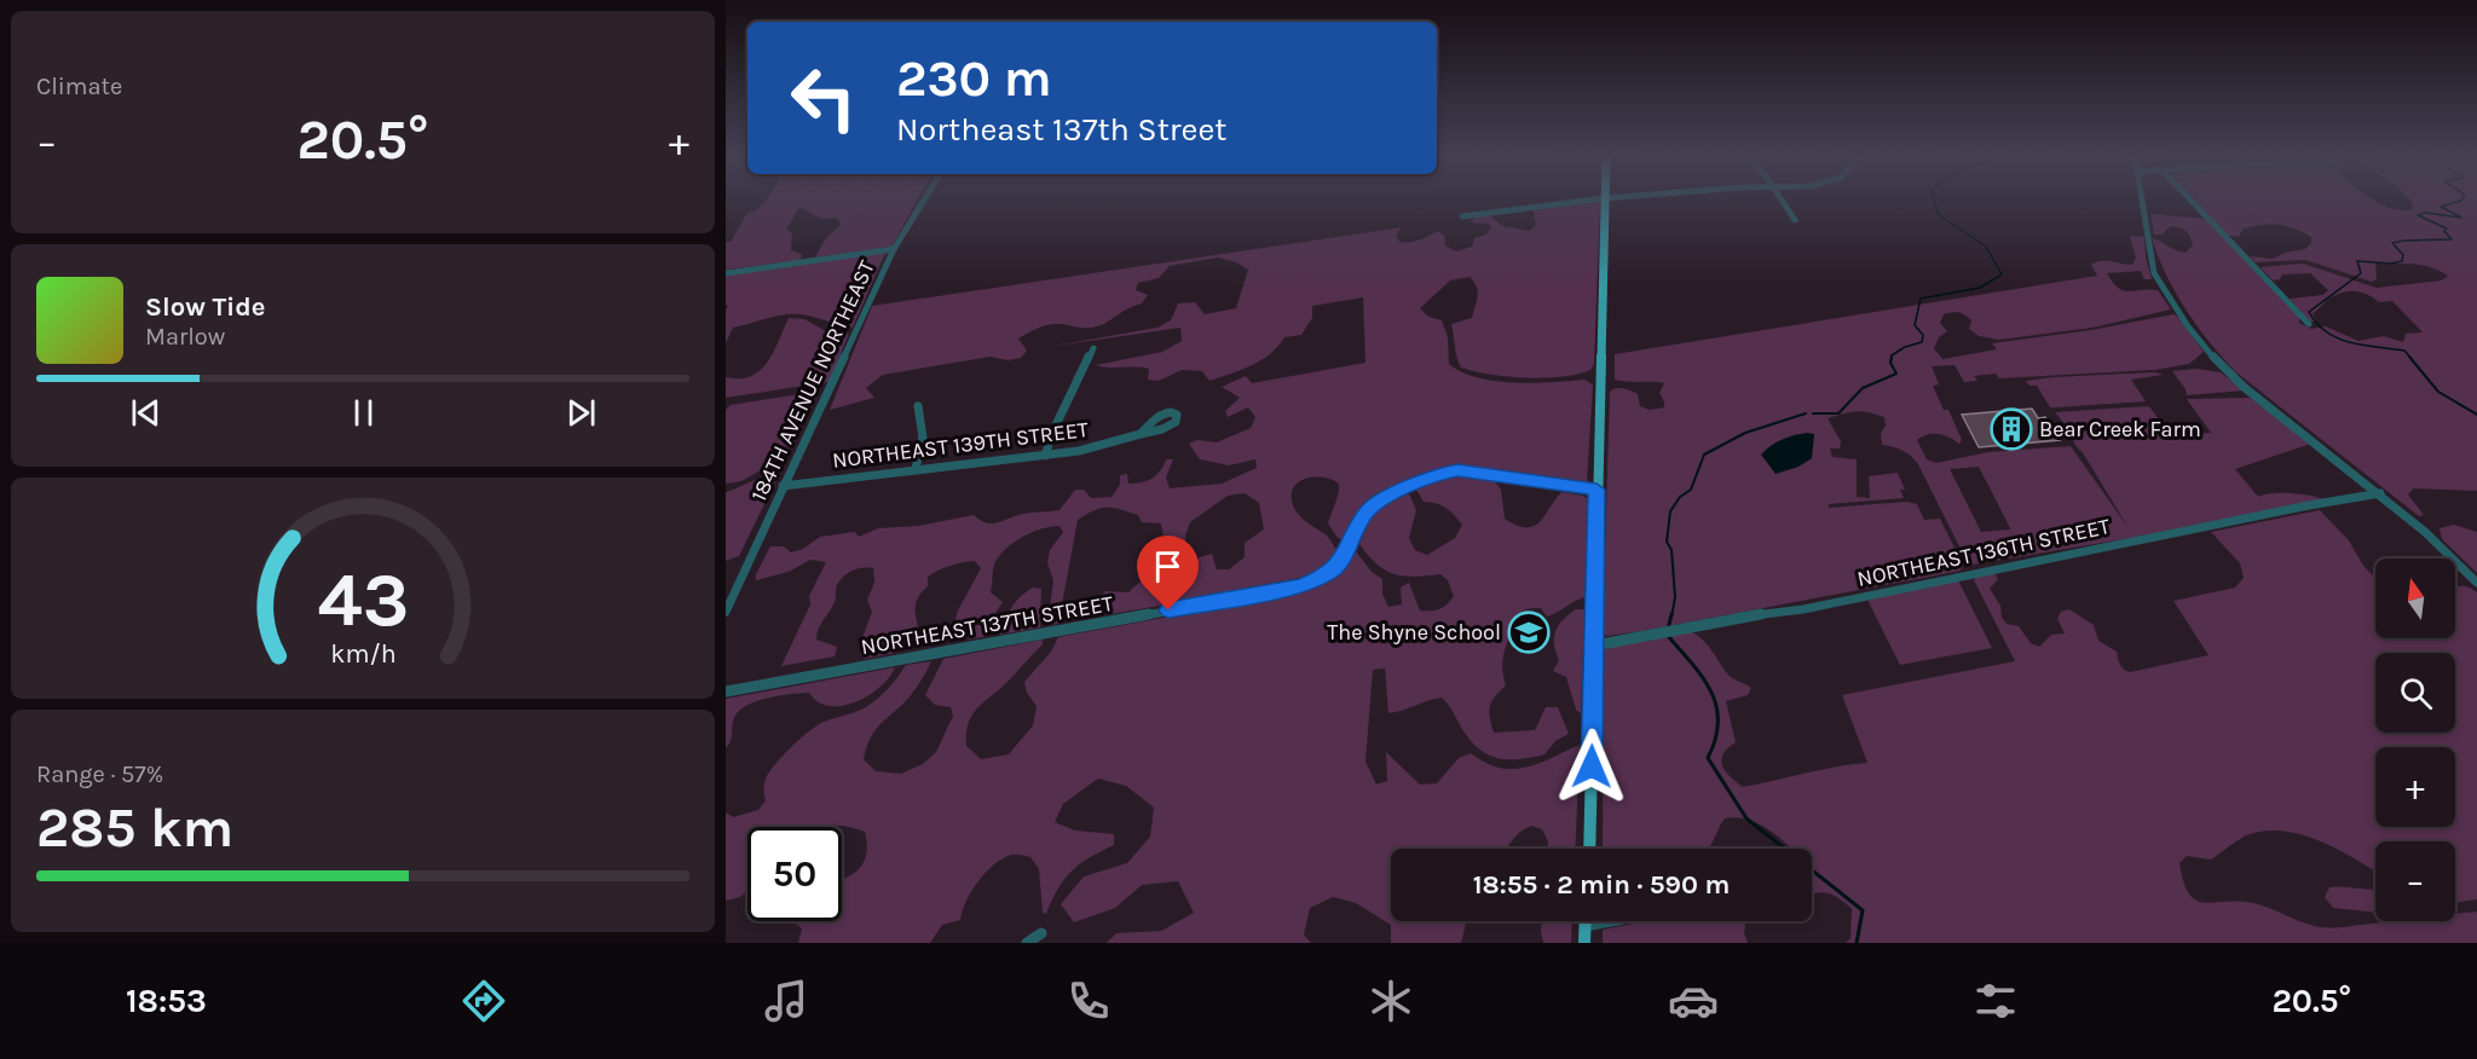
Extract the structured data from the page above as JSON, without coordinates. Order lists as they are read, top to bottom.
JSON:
{
  "streets": {
    "street": [
      "184TH AVENUE NORTHEAST",
      "NORTHEAST 139TH STREET",
      "NORTHEAST 136TH STREET",
      "NORTHEAST 137TH STREET"
    ]
  },
  "crossings": [
    ["184TH AVENUE NORTHEAST", "NORTHEAST 139TH STREET"]
  ],
  "places": {
    "building": ["Bear Creek Farm"],
    "school or university": ["The Shyne School"]
  },
  "north": "top",
  "page": {
    "tile": [
      "Climate",
      ["Range · 57%", "285 km"]
    ],
    "turn": ["230 m", "Northeast 137th Street"],
    "heat": ["−", "20.5°", "+"],
    "song": ["Slow Tide", "Marlow"],
    "map_buttons": ["+", "−"],
    "limit": "50",
    "trip": "18:55 · 2 min · 590 m",
    "tabs": ["18:53", "20.5°"],
    "gauge": ["43", "km/h"]
  }
}
